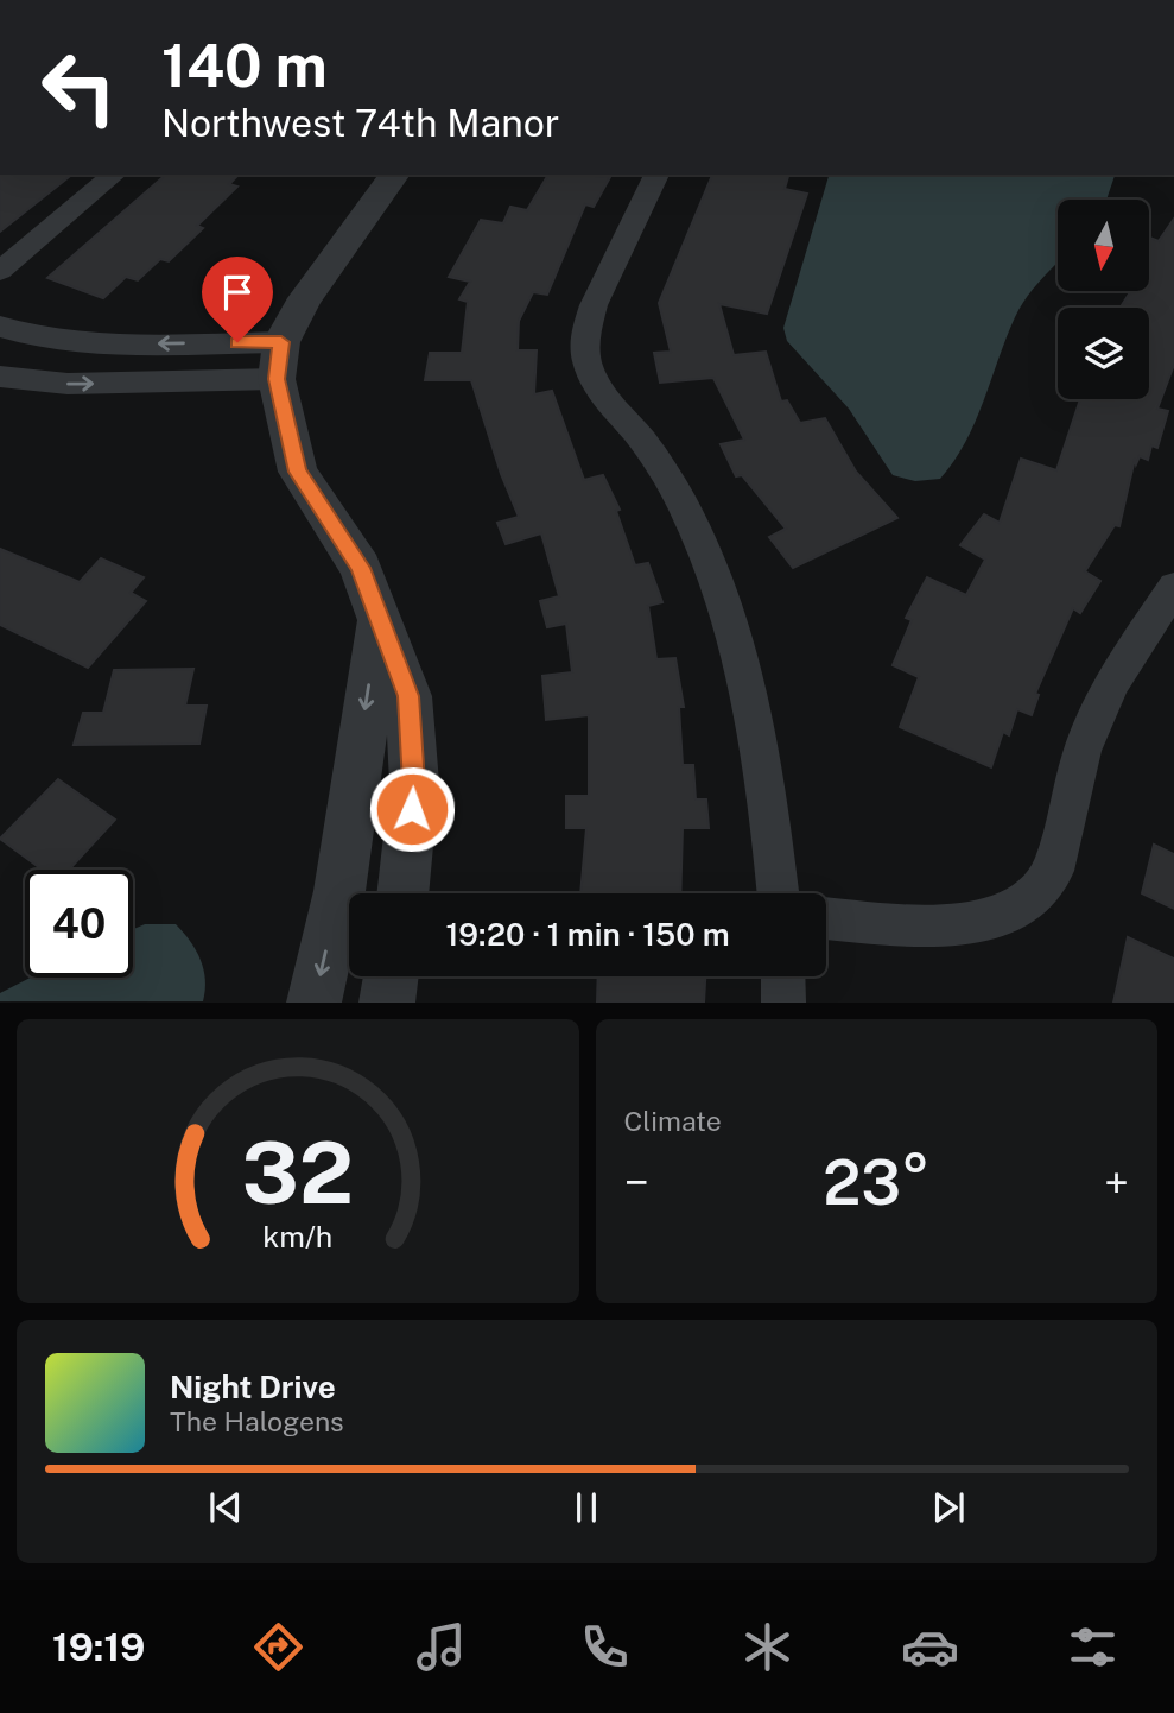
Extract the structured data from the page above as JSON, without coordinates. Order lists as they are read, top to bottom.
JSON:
{
  "north": "bottom",
  "page": {
    "turn": ["140 m", "Northwest 74th Manor"],
    "limit": "40",
    "trip": "19:20 · 1 min · 150 m",
    "tile": "Climate",
    "heat": ["−", "23°", "+"],
    "song": ["Night Drive", "The Halogens"],
    "tabs": "19:19",
    "gauge": ["32", "km/h"]
  }
}
